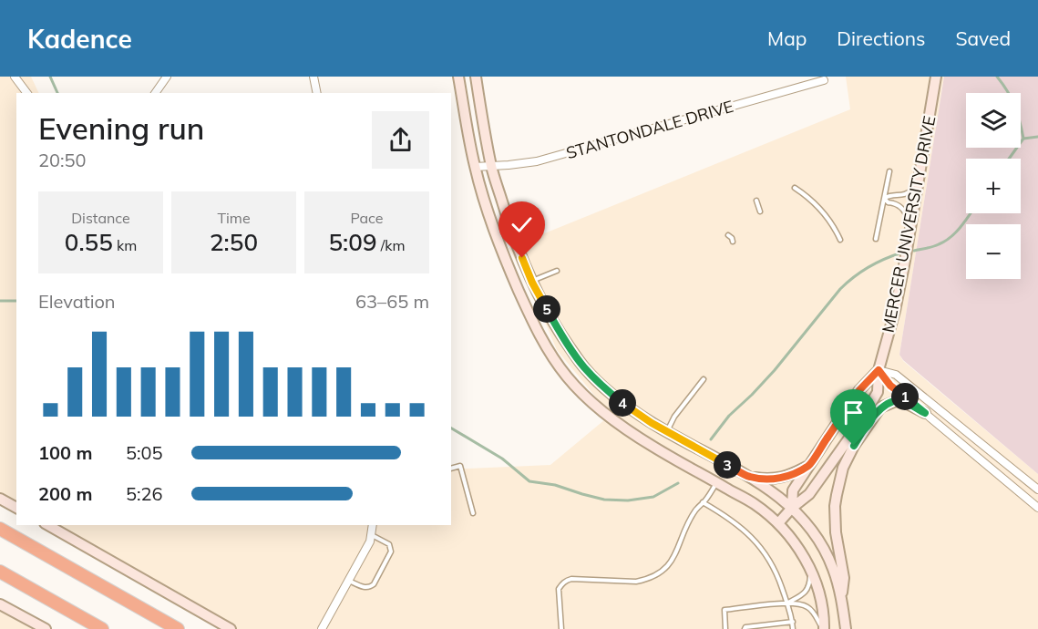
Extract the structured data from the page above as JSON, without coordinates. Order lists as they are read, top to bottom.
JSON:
{
  "streets": {
    "main road": ["MERCER UNIVERSITY DRIVE"],
    "street": ["STANTONDALE DRIVE"]
  },
  "page": {
    "header": "Kadence",
    "nav": ["Map", "Directions", "Saved"],
    "map_buttons": ["+", "−"],
    "heading": ["Evening run", "20:50"],
    "stats": [
      ["Distance", "0.55 km"],
      ["Time", "2:50"],
      ["Pace", "5:09 /km"]
    ],
    "chart": ["Elevation", "63–65 m"],
    "pins": [
      "5",
      "1",
      "4",
      "3"
    ],
    "list": [
      {
        "name": "100 m",
        "note": "5:05"
      },
      {
        "name": "200 m",
        "note": "5:26"
      }
    ]
  }
}
